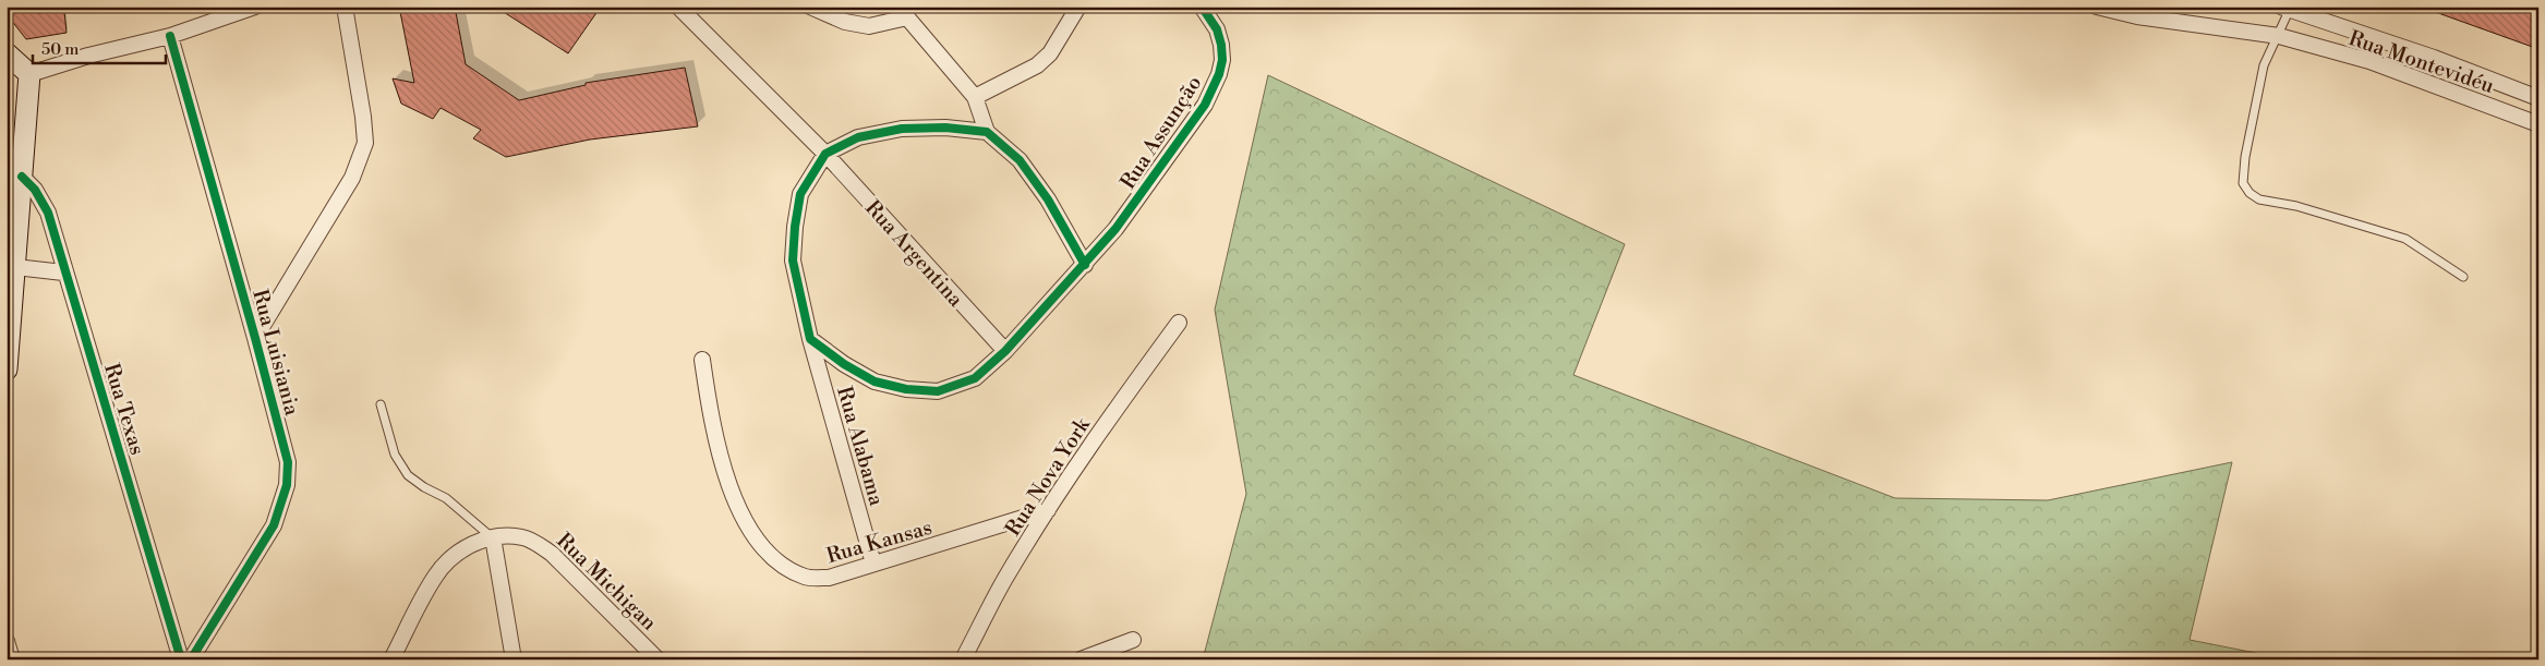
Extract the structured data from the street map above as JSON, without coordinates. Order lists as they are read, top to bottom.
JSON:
{
  "streets": {
    "street": [
      "Rua Montevidéu",
      "Rua Assunção",
      "Rua Argentina",
      "Rua Luisiania",
      "Rua Texas",
      "Rua Alabama",
      "Rua Nova York",
      "Rua Kansas",
      "Rua Michigan"
    ]
  },
  "crossings": [
    ["Rua Assunção", "Rua Argentina"],
    ["Rua Assunção", "Rua Alabama"],
    ["Rua Argentina", "Rua Alabama"],
    ["Rua Alabama", "Rua Kansas"],
    ["Rua Nova York", "Rua Kansas"]
  ],
  "scale_bar": "50 m"
}
